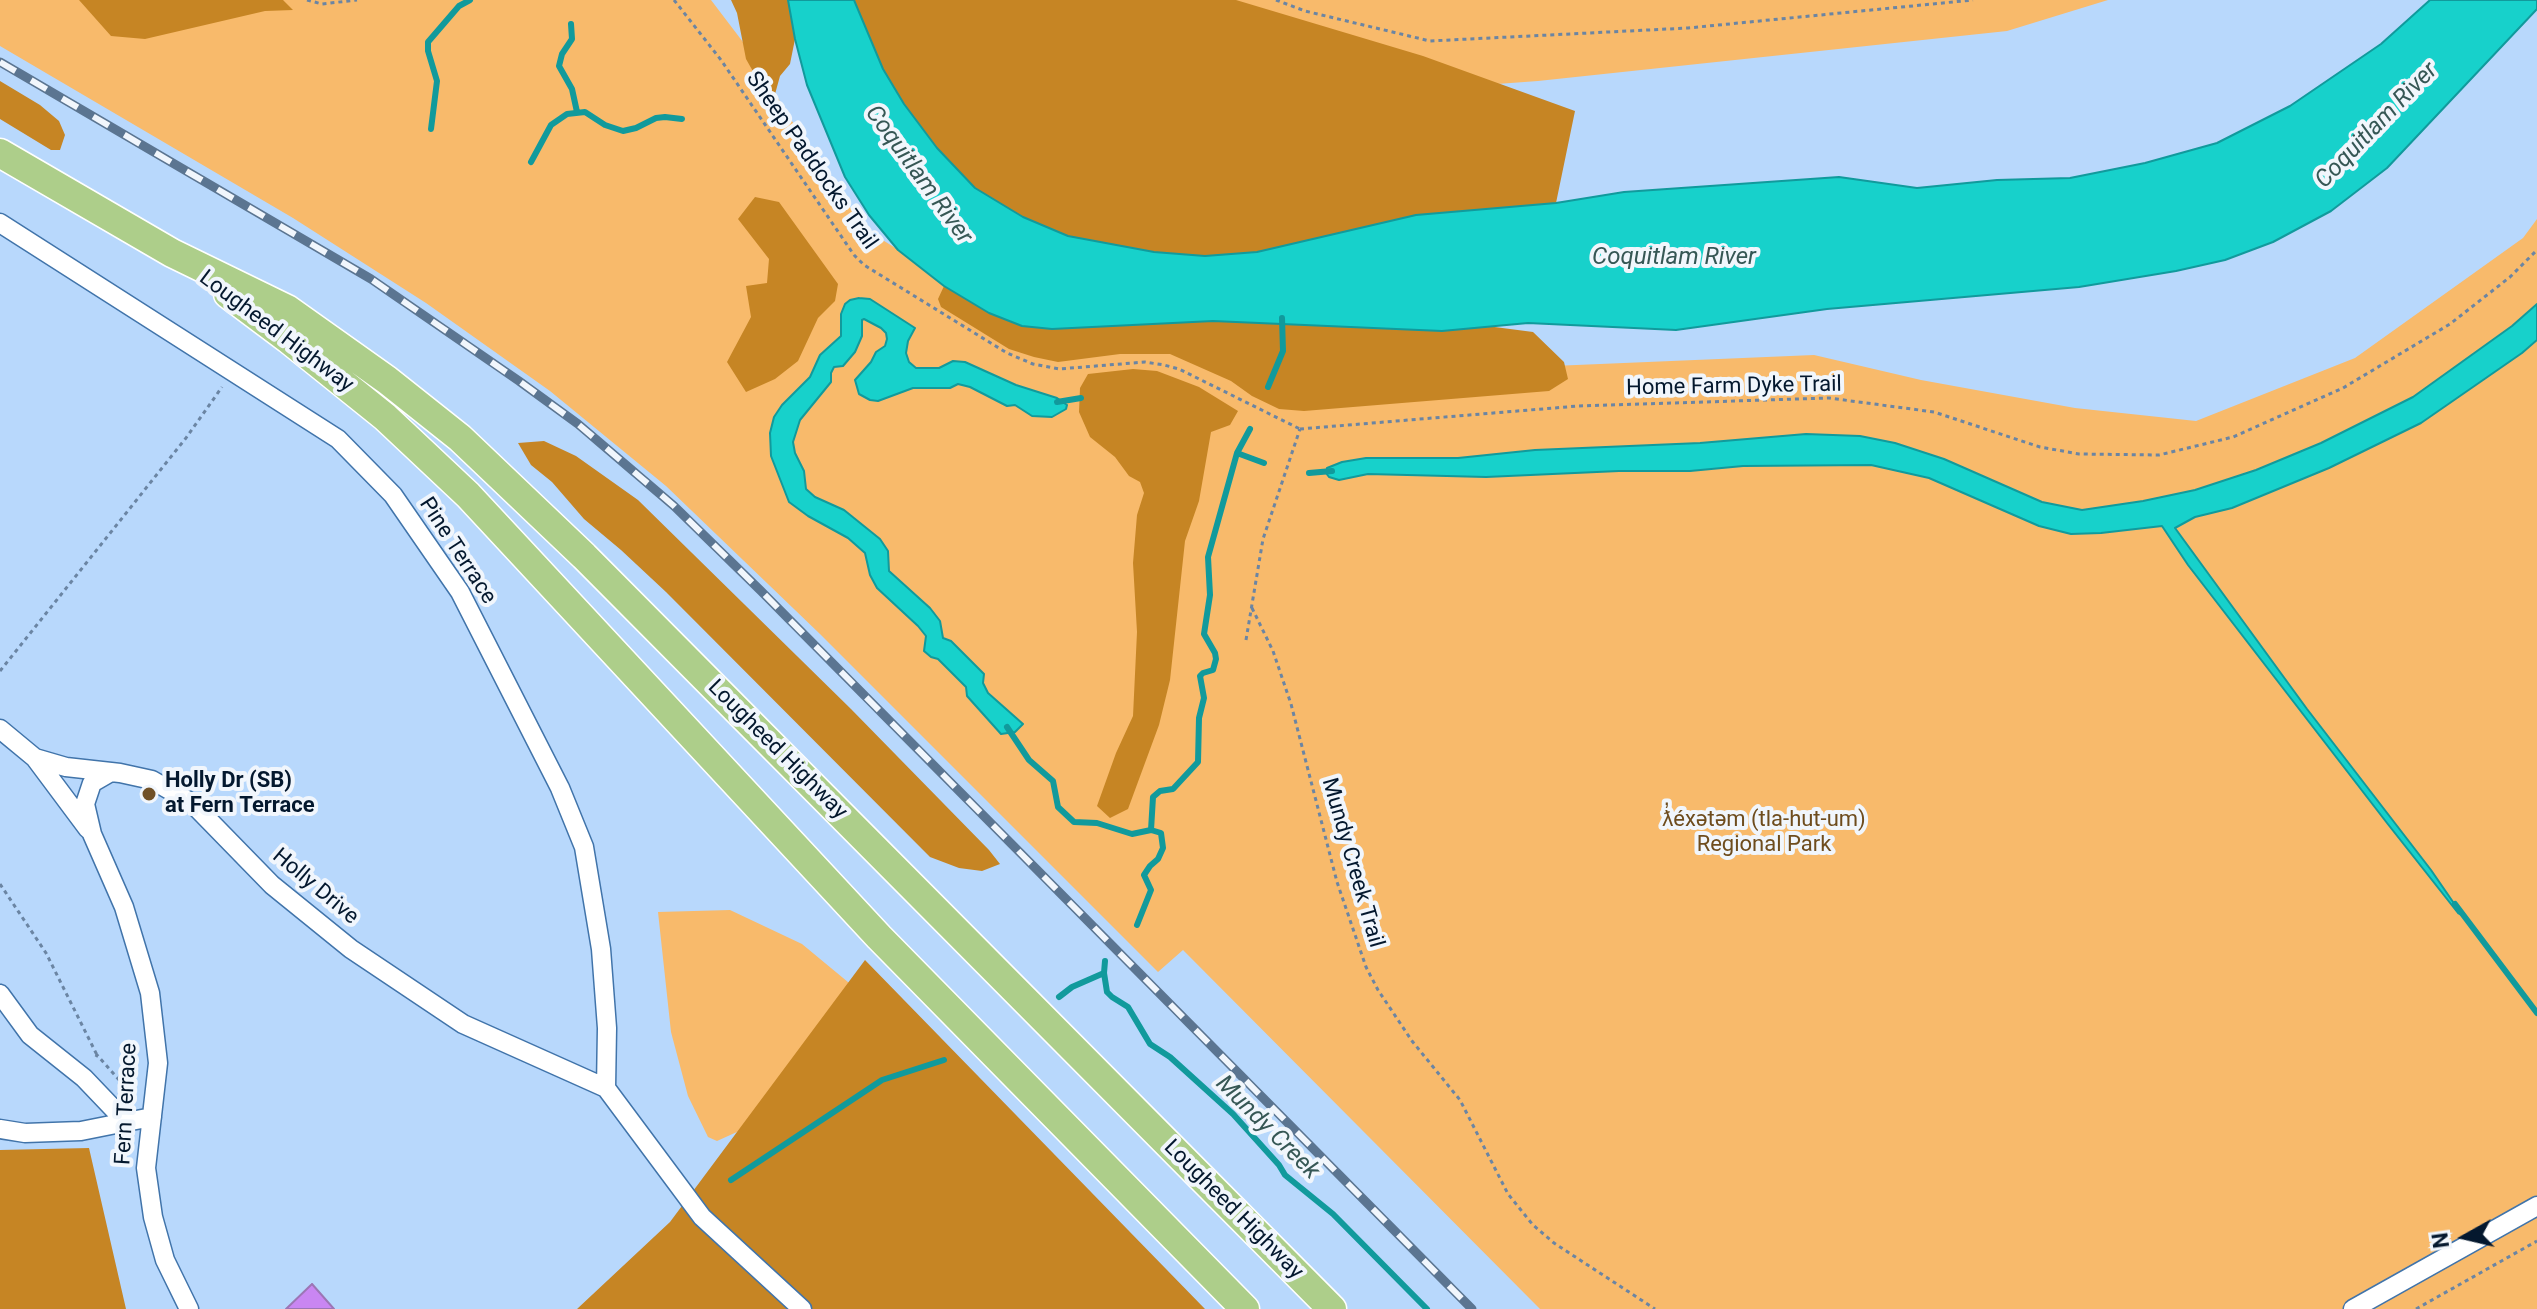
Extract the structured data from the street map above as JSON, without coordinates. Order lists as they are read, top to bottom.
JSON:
{
  "streets": {
    "main road": ["Lougheed Highway"],
    "street": ["Pine Terrace", "Holly Drive", "Fern Terrace"],
    "path": ["Sheep Paddocks Trail", "Home Farm Dyke Trail", "Mundy Creek Trail"]
  },
  "crossings": [
    ["Sheep Paddocks Trail", "Home Farm Dyke Trail"],
    ["Pine Terrace", "Holly Drive"],
    ["Holly Drive", "Fern Terrace"]
  ],
  "water": ["Coquitlam River", "Mundy Creek"],
  "parks": ["ƛ̓éxətəm (tla-hut-um) Regional Park"],
  "places": ["Holly Dr (SB) at Fern Terrace"],
  "north": "left"
}
